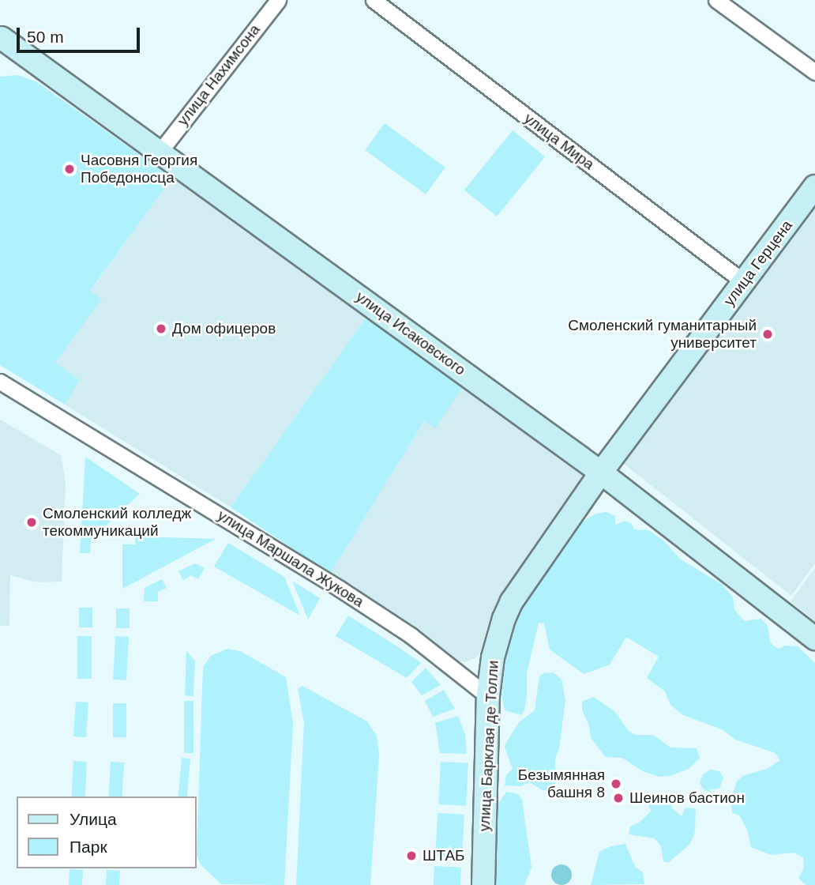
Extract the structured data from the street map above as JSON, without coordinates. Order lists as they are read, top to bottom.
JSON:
{
  "streets": {
    "street": [
      "улица Нахимсона",
      "улица Мира",
      "улица Герцена",
      "улица Исаковского",
      "улица Маршала Жукова",
      "улица Барклая де Толли"
    ]
  },
  "crossings": [
    ["улица Нахимсона", "улица Исаковского"],
    ["улица Мира", "улица Герцена"],
    ["улица Герцена", "улица Исаковского"],
    ["улица Герцена", "улица Барклая де Толли"],
    ["улица Исаковского", "улица Барклая де Толли"],
    ["улица Маршала Жукова", "улица Барклая де Толли"]
  ],
  "places": [
    "Часовня Георгия Победоносца",
    "Дом офицеров",
    "Смоленский гуманитарный университет",
    "Смоленский колледж текоммуникаций",
    "Безымянная башня 8",
    "Шеинов бастион",
    "ШТАБ"
  ],
  "legend": ["Улица", "Парк"],
  "scale_bar": "50 m"
}
